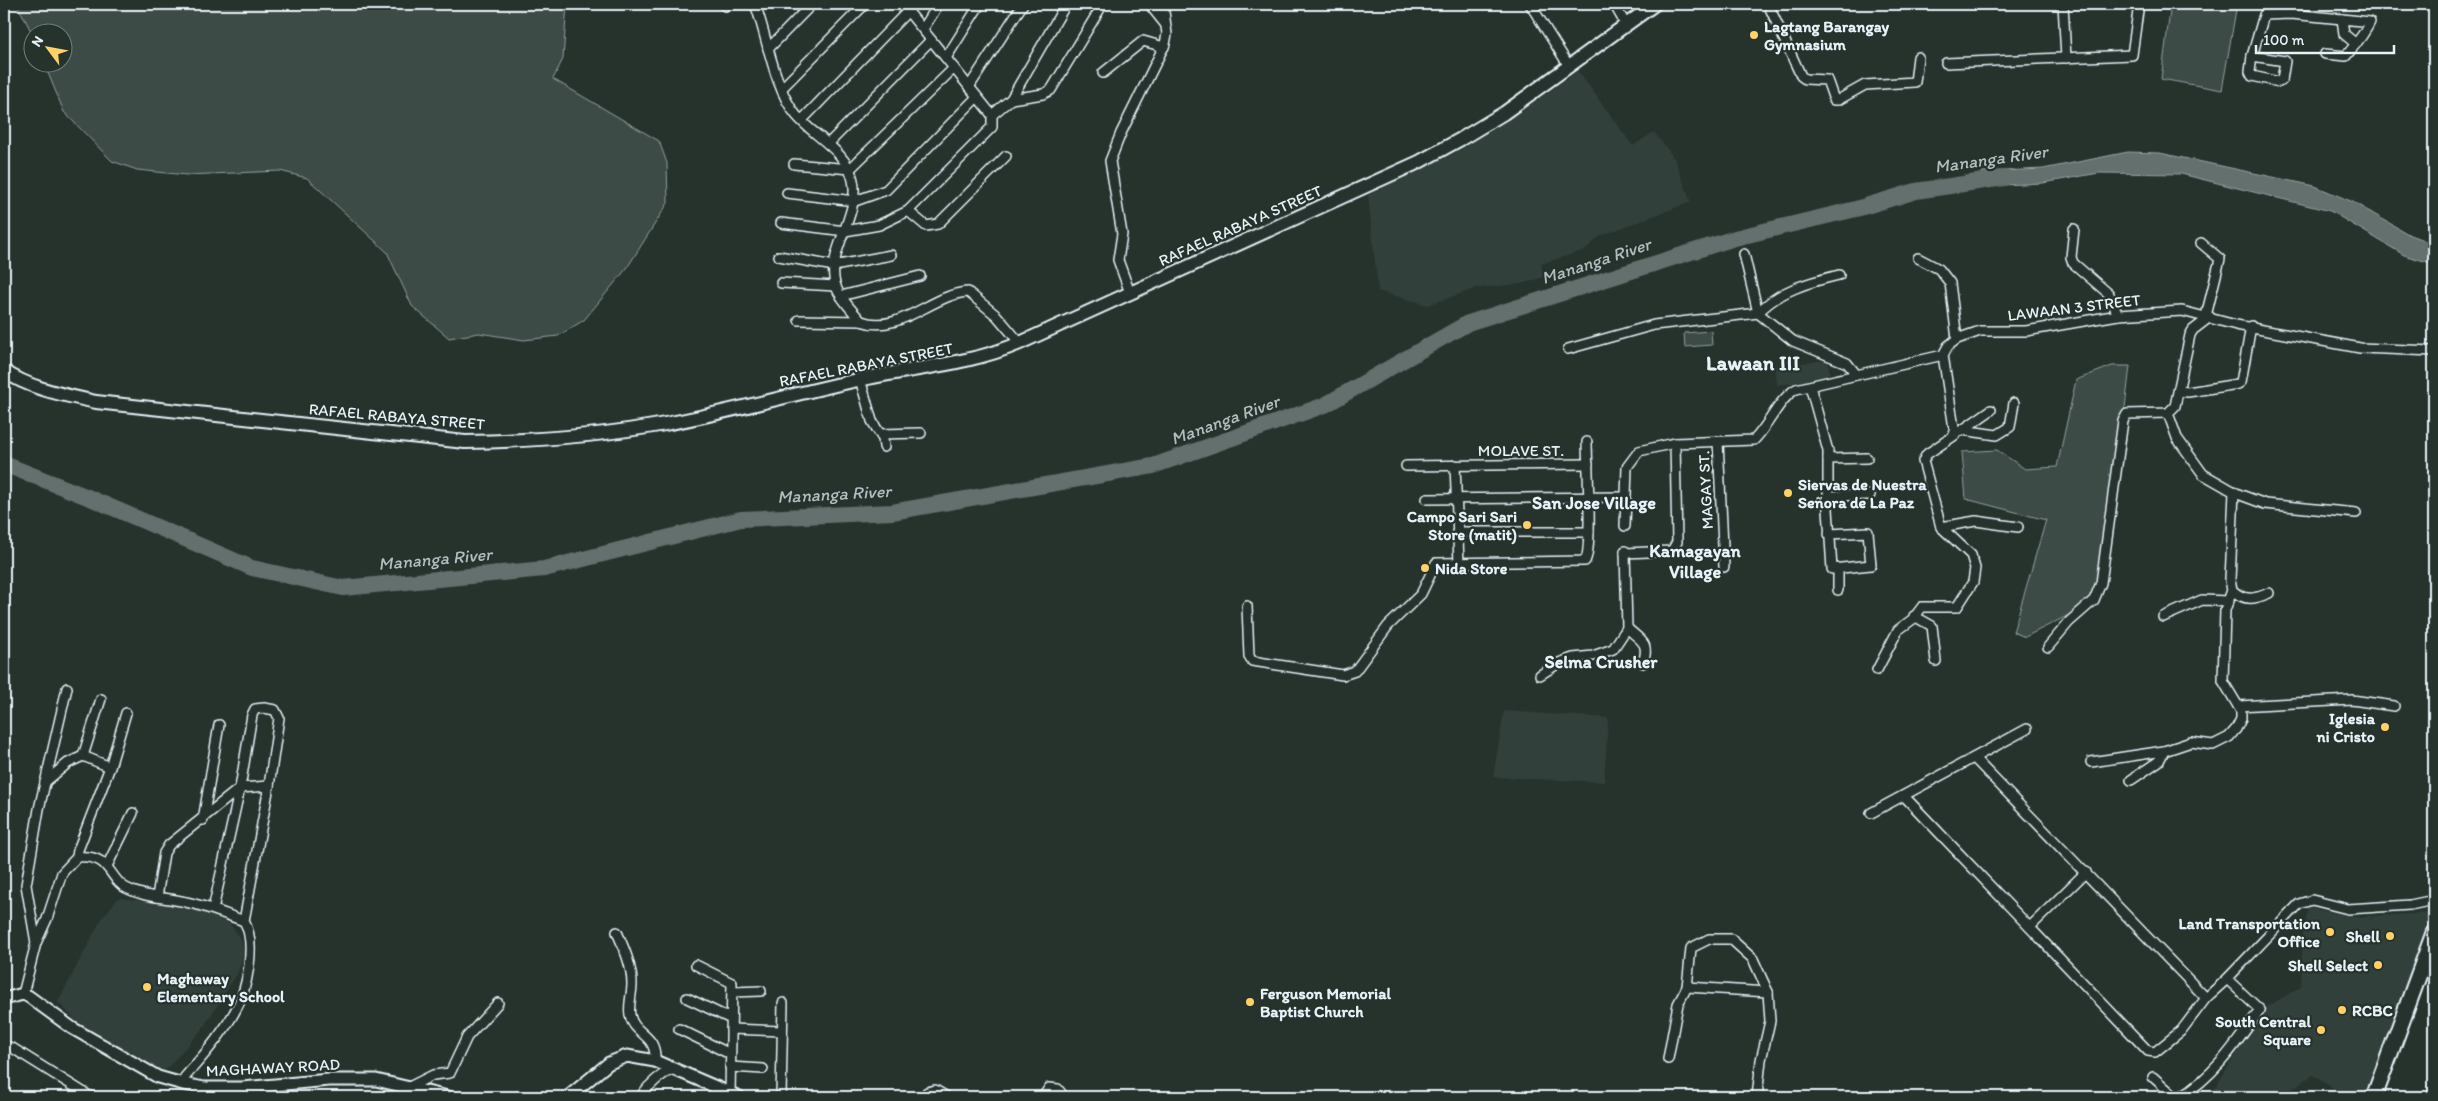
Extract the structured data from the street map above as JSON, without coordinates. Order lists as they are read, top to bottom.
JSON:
{
  "streets": {
    "main road": ["RAFAEL RABAYA STREET"],
    "street": [
      "LAWAAN 3 STREET",
      "MOLAVE ST.",
      "MAGAY ST.",
      "MAGHAWAY ROAD"
    ]
  },
  "districts": [
    "Lawaan III",
    "San Jose Village",
    "Kamagayan Village",
    "Selma Crusher"
  ],
  "water": ["Mananga River"],
  "places": [
    "Lagtang Barangay Gymnasium",
    "Siervas de Nuestra Señora de La Paz",
    "Campo Sari Sari Store (matit)",
    "Nida Store",
    "Iglesia ni Cristo",
    "Land Transportation Office",
    "Shell",
    "Shell Select",
    "Maghaway Elementary School",
    "Ferguson Memorial Baptist Church",
    "RCBC",
    "South Central Square"
  ],
  "scale_bar": "100 m",
  "north": "top left"
}
